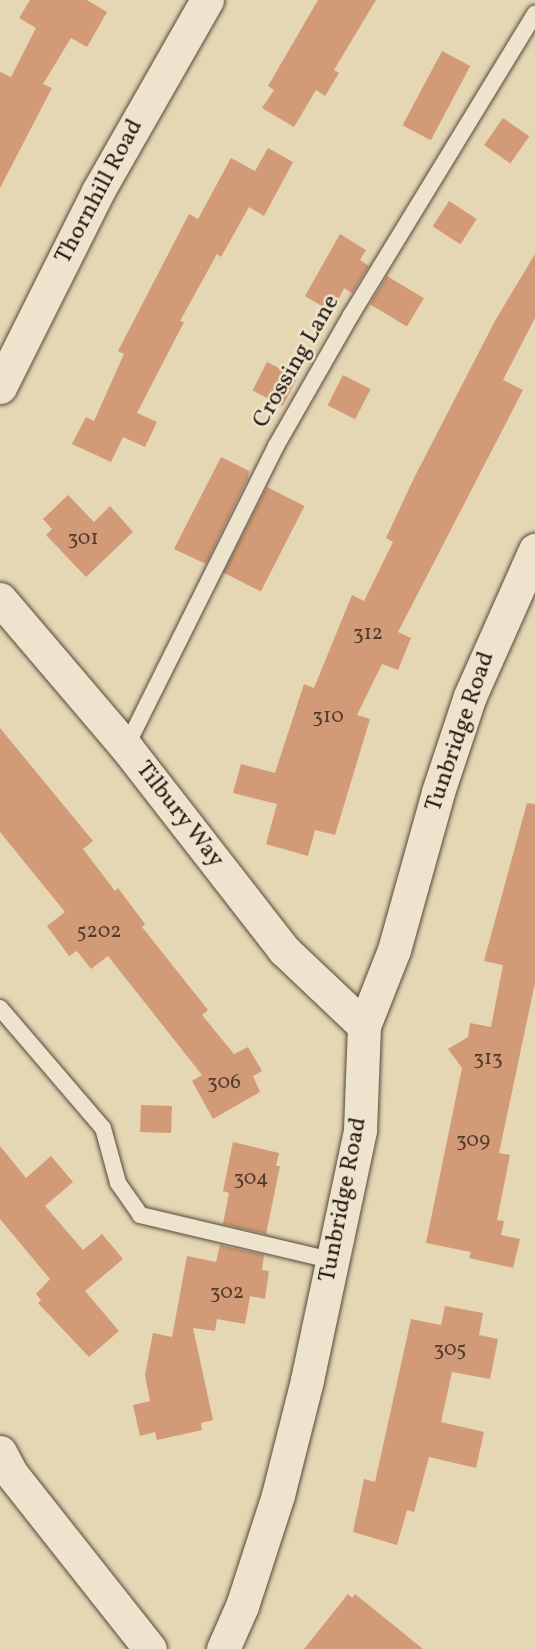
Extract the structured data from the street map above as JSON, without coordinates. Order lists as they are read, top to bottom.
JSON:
{
  "streets": {
    "street": ["Thornhill Road", "Tunbridge Road", "Tilbury Way"],
    "lane": ["Crossing Lane"]
  },
  "crossings": [
    ["Crossing Lane", "Tilbury Way"],
    ["Tunbridge Road", "Tilbury Way"]
  ],
  "house_numbers": [
    "301",
    "312",
    "310",
    "5202",
    "313",
    "306",
    "309",
    "304",
    "302",
    "305"
  ]
}
